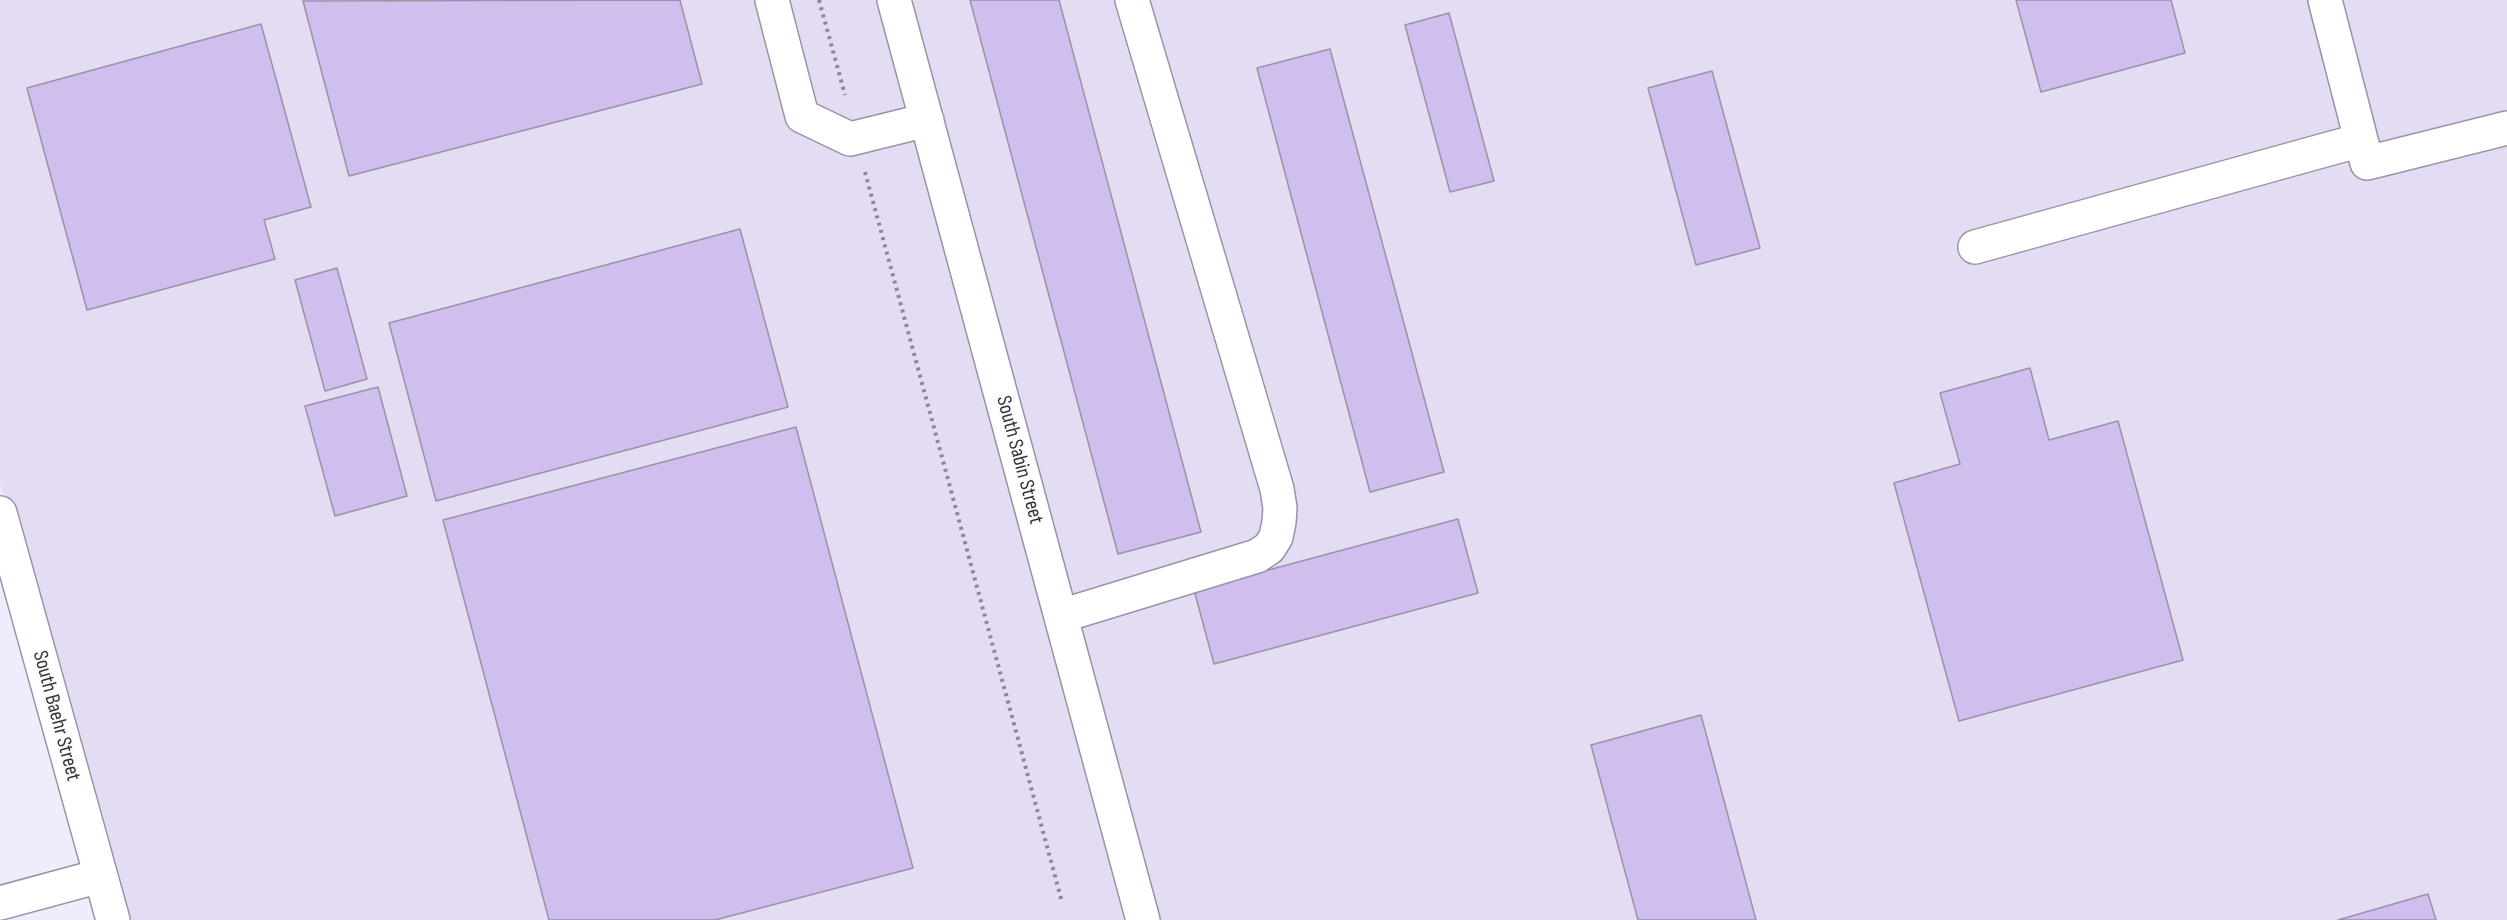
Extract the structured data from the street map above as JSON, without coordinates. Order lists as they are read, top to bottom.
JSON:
{
  "streets": {
    "street": ["South Sabin Street", "South Baehr Street"]
  }
}
